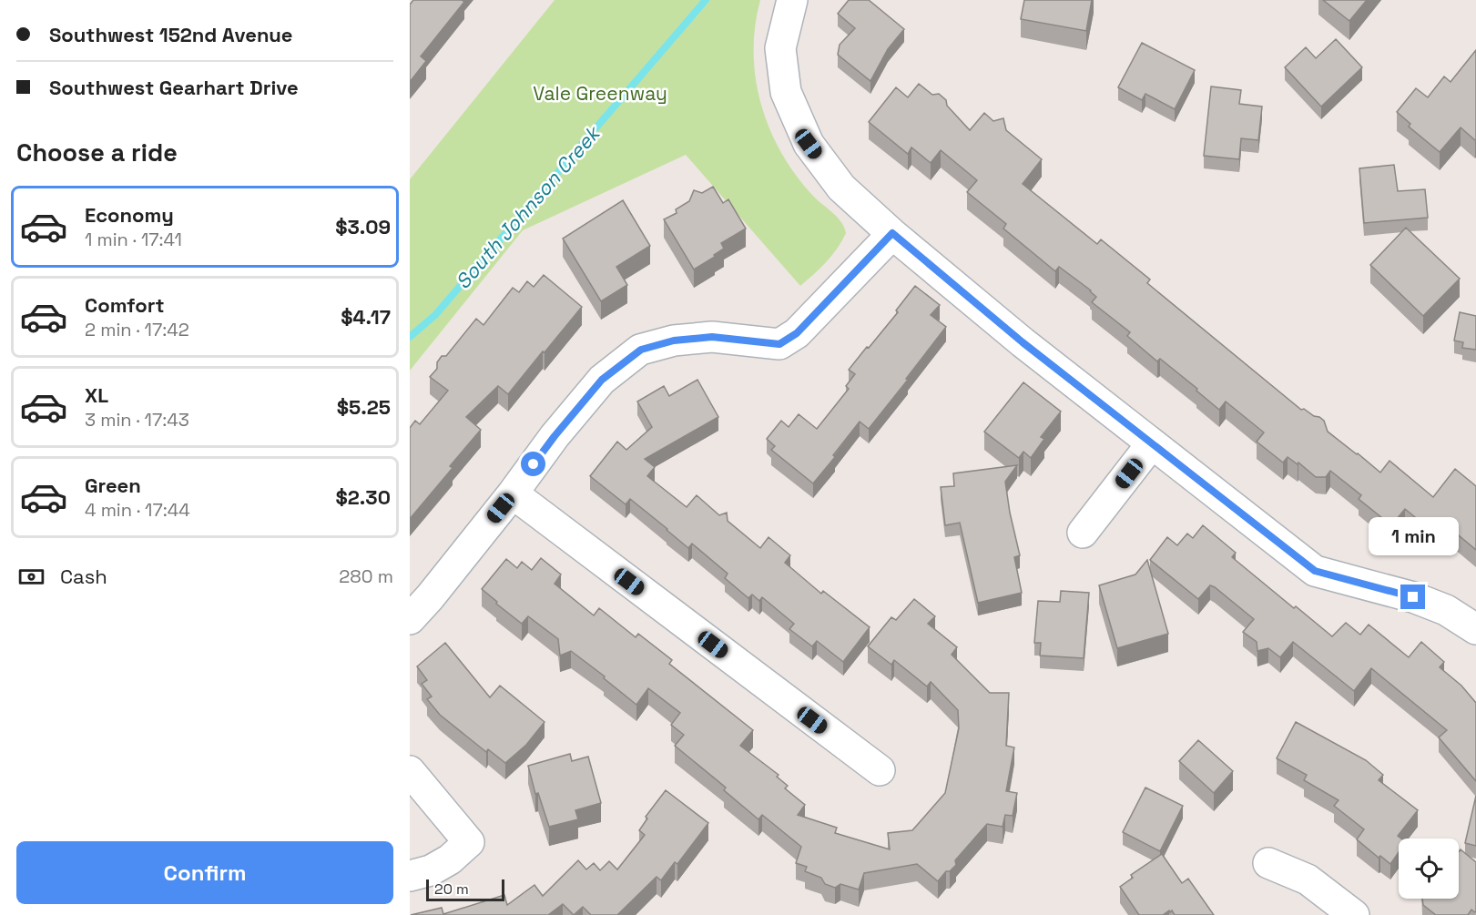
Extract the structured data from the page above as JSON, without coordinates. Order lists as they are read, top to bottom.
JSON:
{
  "water": ["South Johnson Creek"],
  "parks": ["Vale Greenway"],
  "scale_bar": "20 m",
  "page": {
    "banner": ["Southwest 152nd Avenue", "Southwest Gearhart Drive"],
    "heading": "Choose a ride",
    "list": [
      {
        "name": "Economy",
        "note": "1 min · 17:41",
        "value": "$3.09"
      },
      {
        "name": "Comfort",
        "note": "2 min · 17:42",
        "value": "$4.17"
      },
      {
        "name": "XL",
        "note": "3 min · 17:43",
        "value": "$5.25"
      },
      {
        "name": "Green",
        "note": "4 min · 17:44",
        "value": "$2.30"
      }
    ],
    "bubble": "1 min",
    "pay": ["Cash", "280 m"],
    "buttons": "Confirm",
    "scale": "20 m"
  }
}
